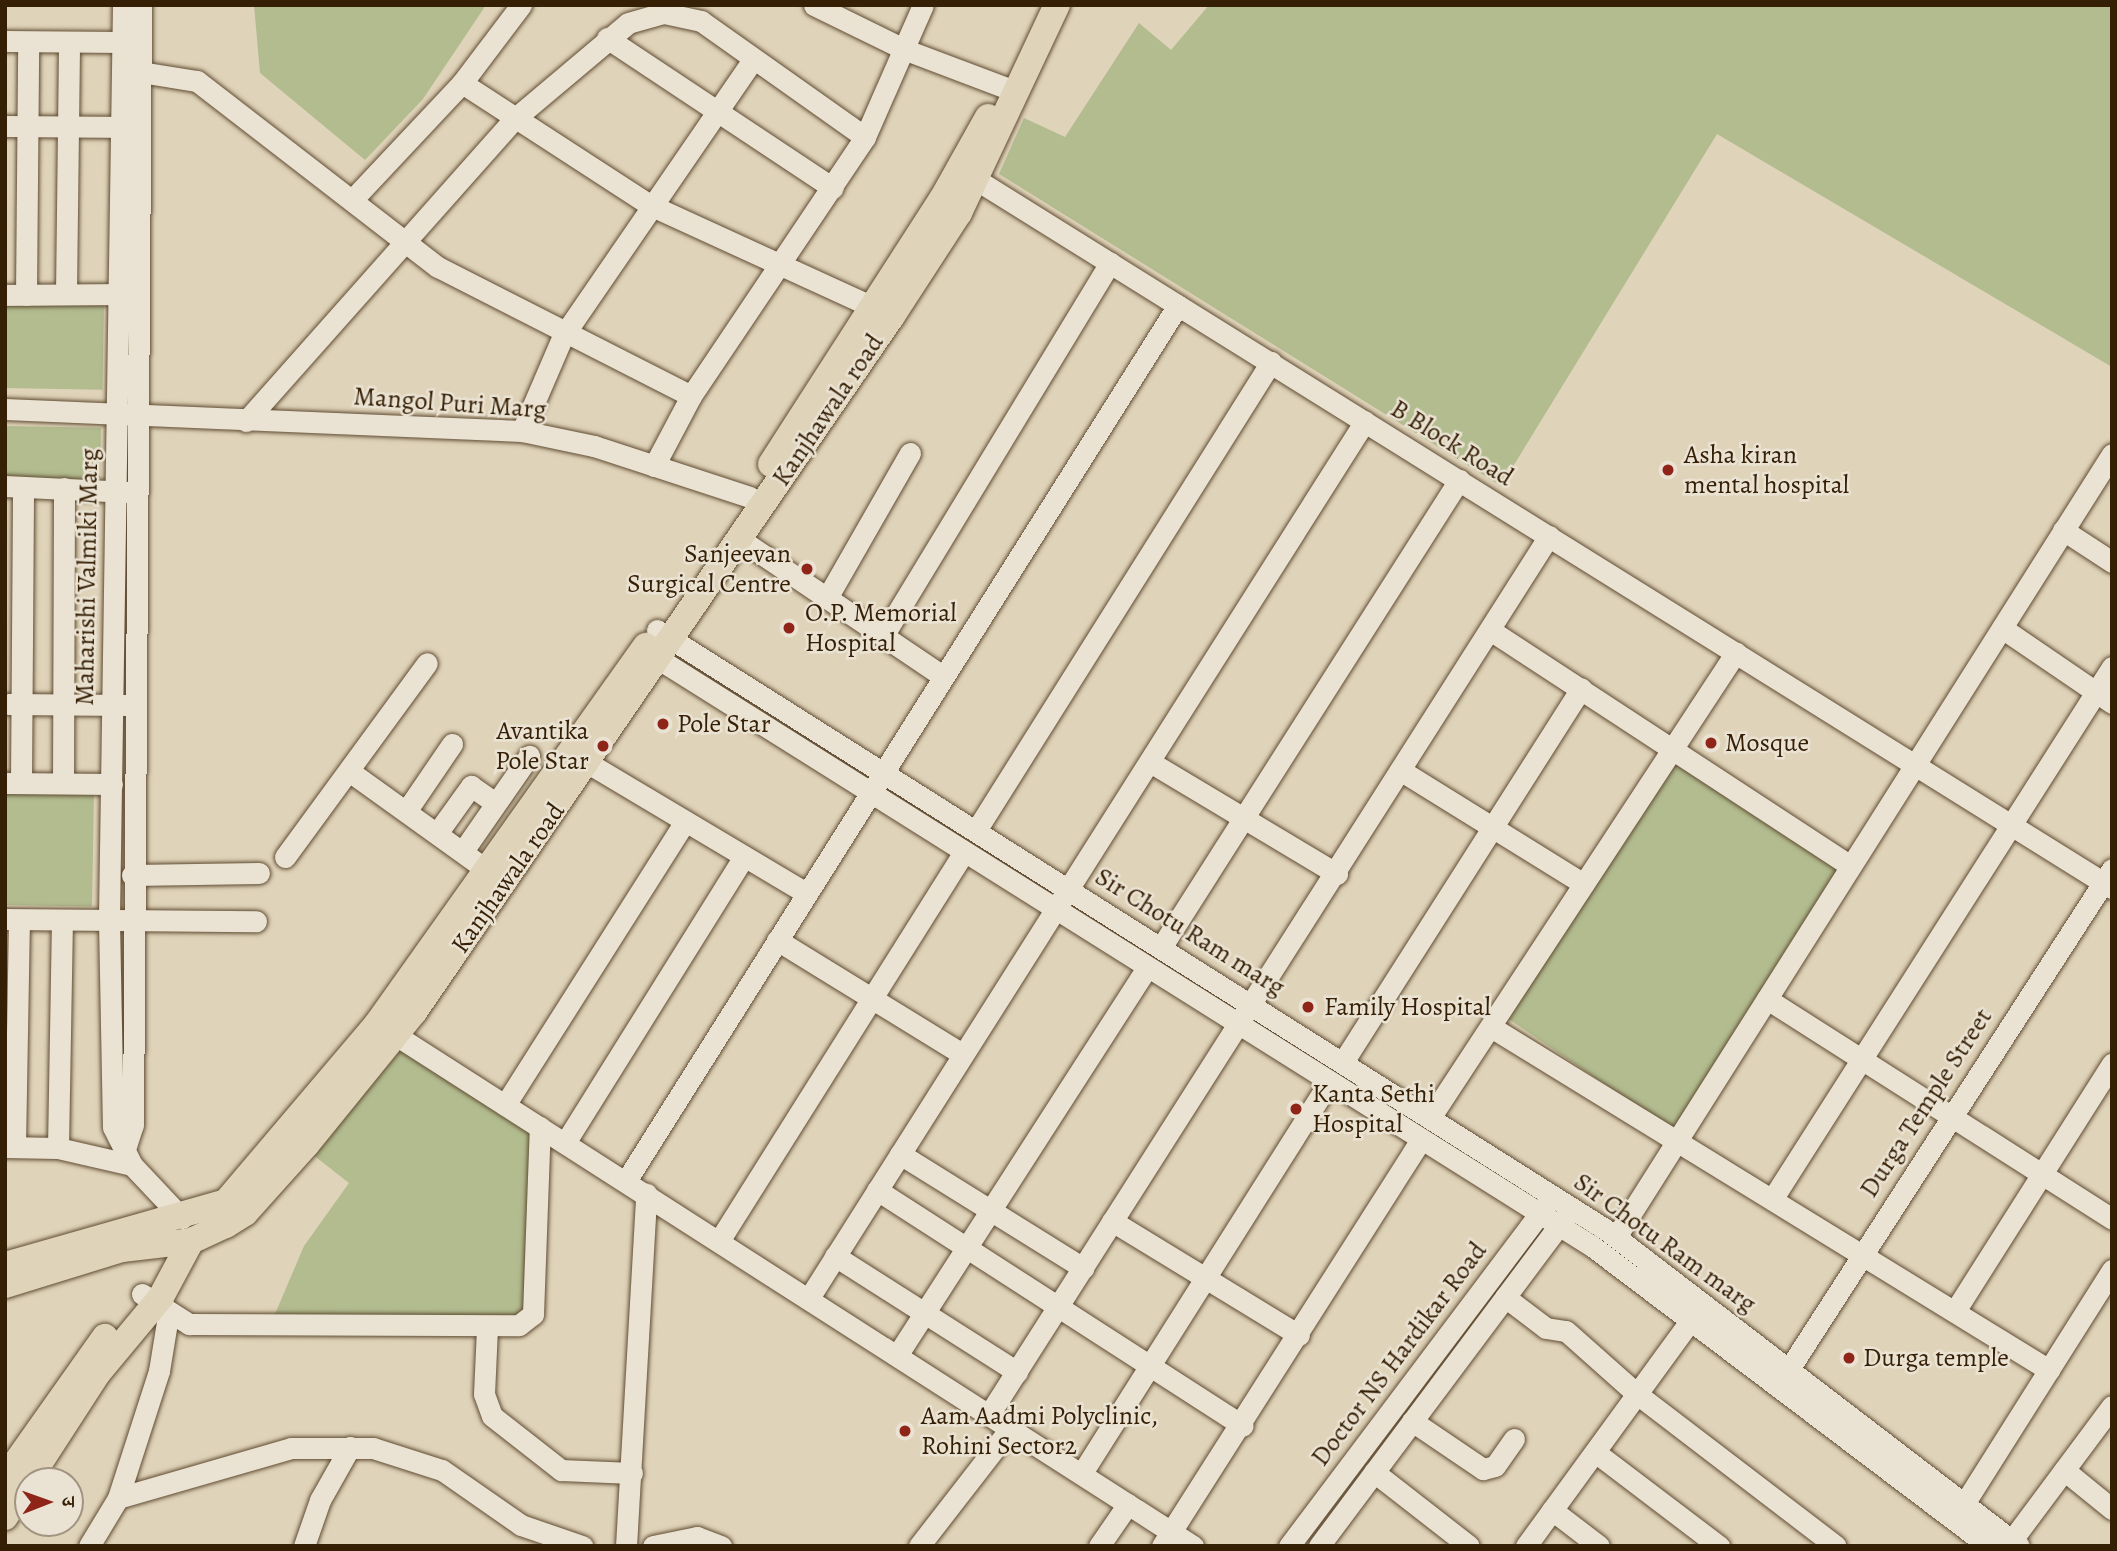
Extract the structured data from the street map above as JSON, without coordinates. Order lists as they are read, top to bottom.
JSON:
{
  "streets": {
    "main road": ["Kanjhawala road"],
    "street": [
      "Mangol Puri Marg",
      "B Block Road",
      "Maharishi Valmiki Marg",
      "Sir Chotu Ram marg",
      "Durga Temple Street",
      "Doctor NS Hardikar Road"
    ]
  },
  "crossings": [
    ["Mangol Puri Marg", "Kanjhawala road"],
    ["Mangol Puri Marg", "Maharishi Valmiki Marg"],
    ["Kanjhawala road", "B Block Road"],
    ["Kanjhawala road", "Maharishi Valmiki Marg"],
    ["Kanjhawala road", "Sir Chotu Ram marg"],
    ["B Block Road", "Durga Temple Street"],
    ["Sir Chotu Ram marg", "Durga Temple Street"],
    ["Sir Chotu Ram marg", "Doctor NS Hardikar Road"]
  ],
  "places": [
    "Asha kiran mental hospital",
    "Sanjeevan Surgical Centre",
    "O.P. Memorial Hospital",
    "Pole Star",
    "Mosque",
    "Avantika Pole Star",
    "Family Hospital",
    "Kanta Sethi Hospital",
    "Durga temple",
    "Aam Aadmi Polyclinic, Rohini Sector2"
  ],
  "north": "right"
}
